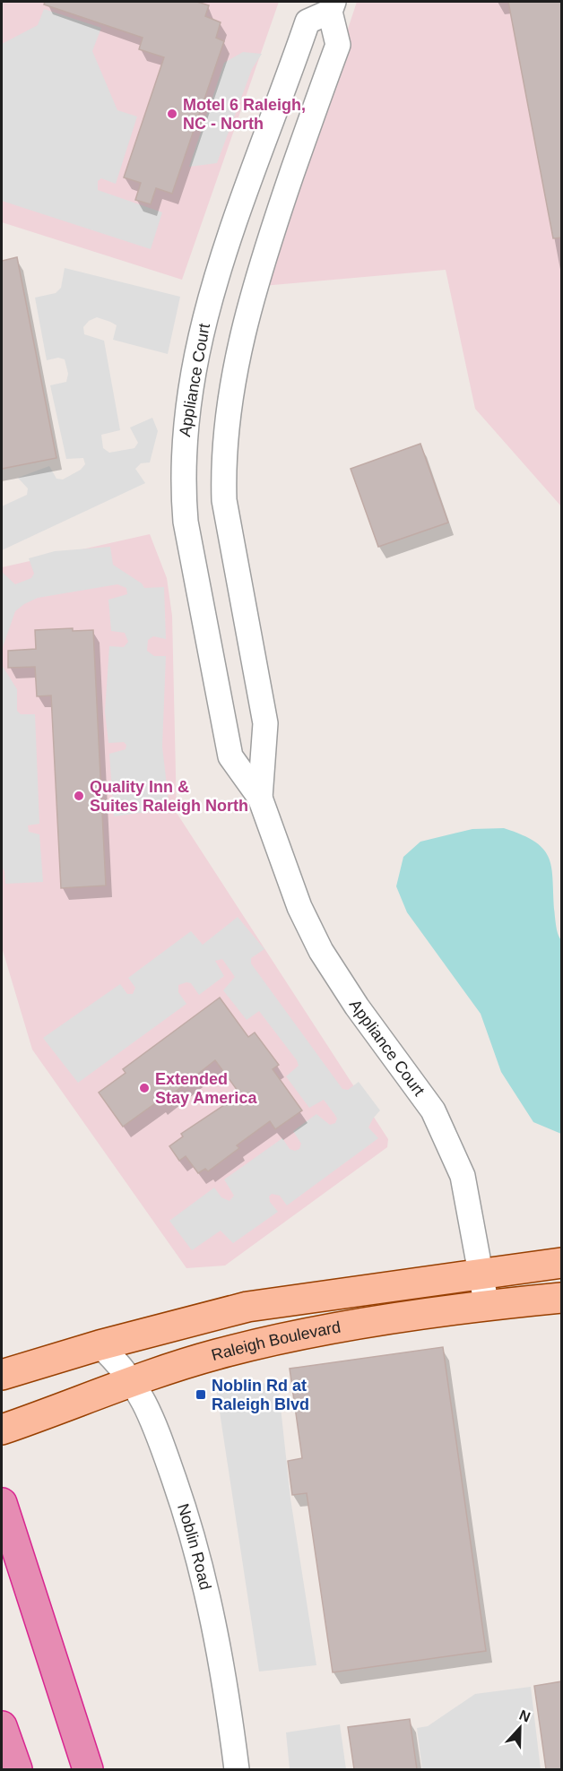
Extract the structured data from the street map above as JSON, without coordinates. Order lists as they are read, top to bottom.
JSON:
{
  "streets": {
    "main road": ["Raleigh Boulevard"],
    "street": ["Appliance Court", "Noblin Road"]
  },
  "crossings": [
    ["Appliance Court", "Raleigh Boulevard"],
    ["Raleigh Boulevard", "Noblin Road"]
  ],
  "places": {
    "other": ["Motel 6 Raleigh, NC - North", "Quality Inn & Suites Raleigh North", "Extended Stay America"],
    "transit": ["Noblin Rd at Raleigh Blvd"]
  },
  "north": "top"
}
